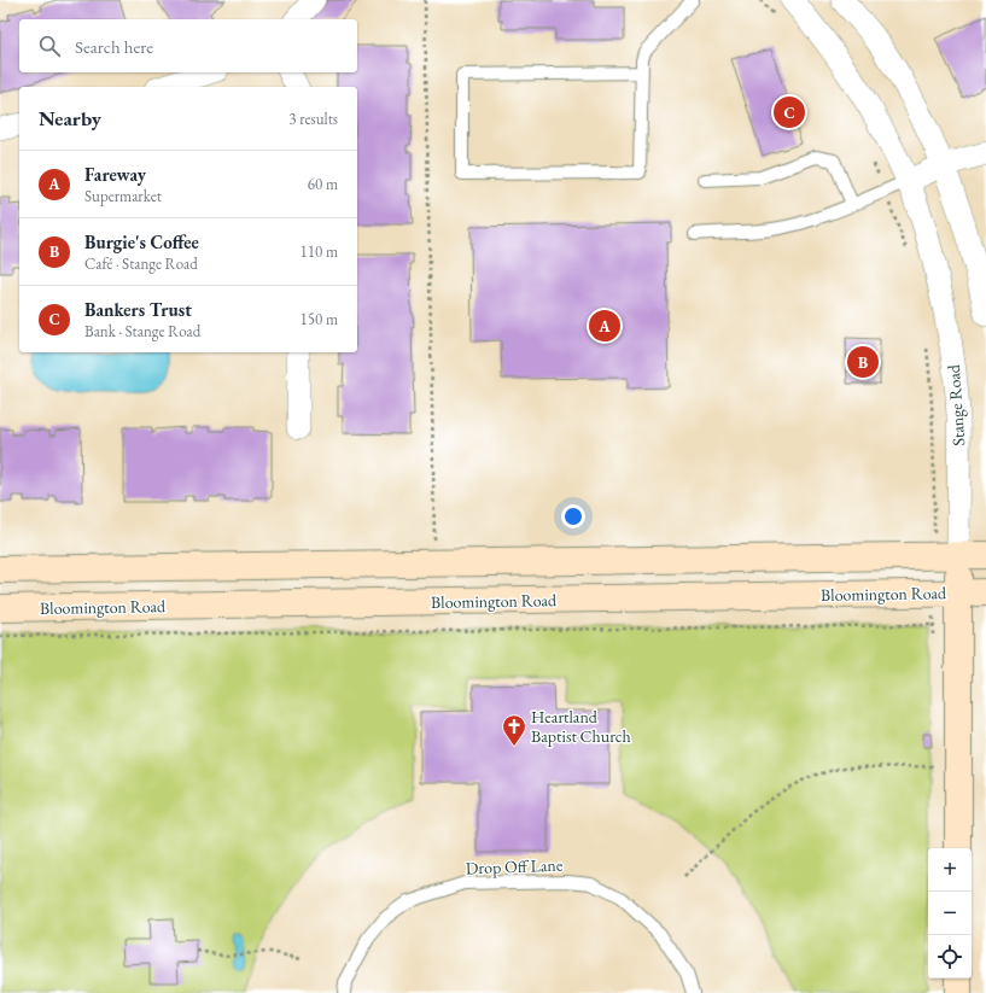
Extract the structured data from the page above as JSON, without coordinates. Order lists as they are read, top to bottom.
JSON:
{
  "streets": {
    "main road": ["Stange Road", "Bloomington Road"],
    "lane": ["Drop Off Lane"]
  },
  "crossings": [
    ["Stange Road", "Bloomington Road"]
  ],
  "places": {
    "church": ["Heartland Baptist Church"]
  },
  "page": {
    "search": "Search here",
    "heading": ["Nearby", "3 results"],
    "pins": ["C", "A", "B"],
    "list": [
      {
        "mark": "A",
        "name": "Fareway",
        "note": "Supermarket",
        "value": "60 m"
      },
      {
        "mark": "B",
        "name": "Burgie's Coffee",
        "note": "Café · Stange Road",
        "value": "110 m"
      },
      {
        "mark": "C",
        "name": "Bankers Trust",
        "note": "Bank · Stange Road",
        "value": "150 m"
      }
    ],
    "map_buttons": ["+", "−"]
  }
}
